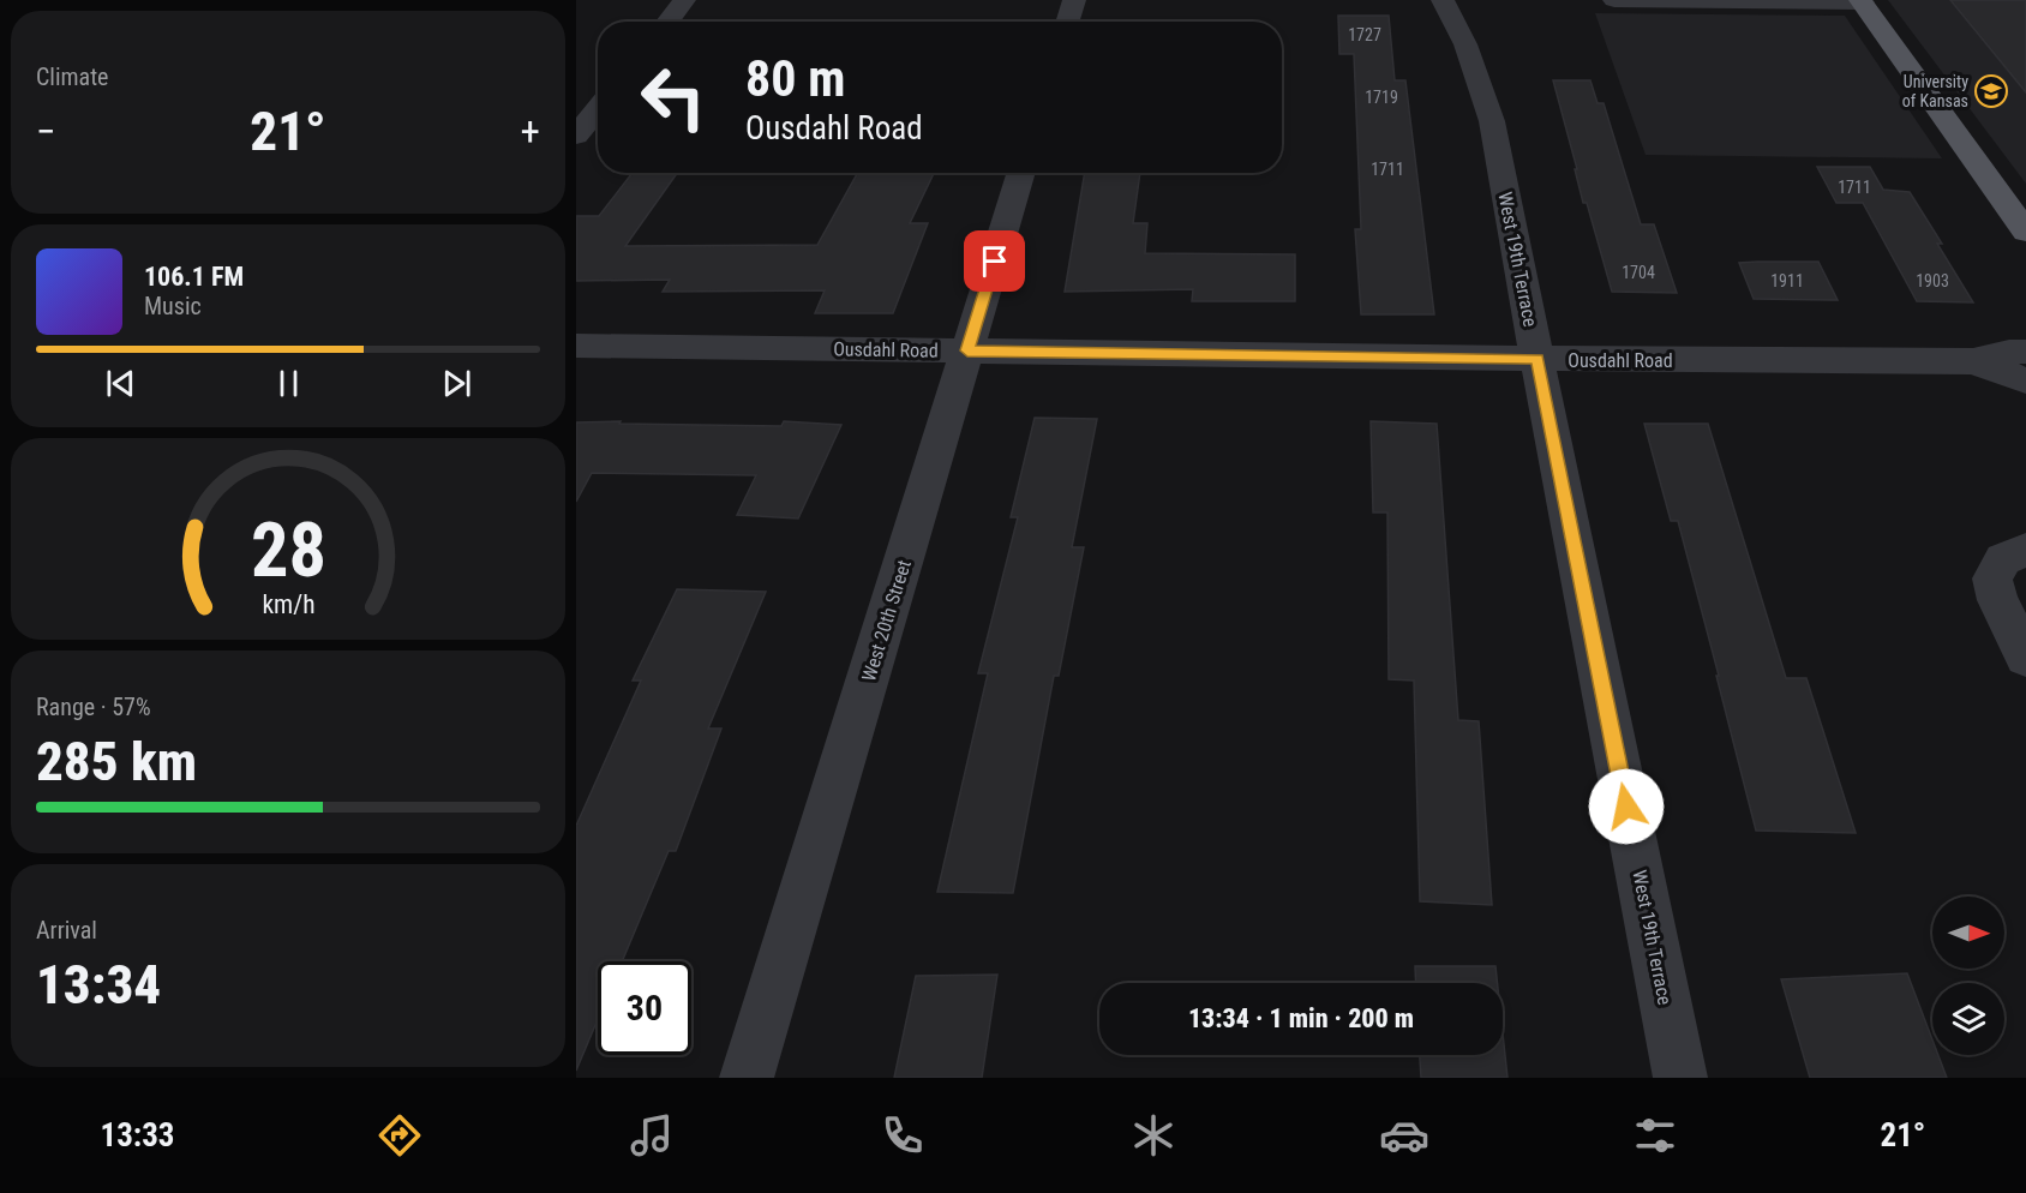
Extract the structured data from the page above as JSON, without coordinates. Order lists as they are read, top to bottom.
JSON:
{
  "streets": {
    "street": ["West 19th Terrace", "Ousdahl Road", "West 20th Street"]
  },
  "crossings": [
    ["West 19th Terrace", "Ousdahl Road"],
    ["Ousdahl Road", "West 20th Street"]
  ],
  "places": {
    "school or university": ["University of Kansas"]
  },
  "house_numbers": [
    "1727",
    "1719",
    "1711",
    "1711",
    "1704",
    "1911",
    "1903"
  ],
  "north": "right",
  "page": {
    "tile": [
      "Climate",
      ["Range · 57%", "285 km"],
      ["Arrival", "13:34"]
    ],
    "turn": ["80 m", "Ousdahl Road"],
    "heat": ["−", "21°", "+"],
    "song": ["106.1 FM", "Music"],
    "limit": "30",
    "trip": "13:34 · 1 min · 200 m",
    "tabs": ["13:33", "21°"],
    "gauge": ["28", "km/h"]
  }
}
